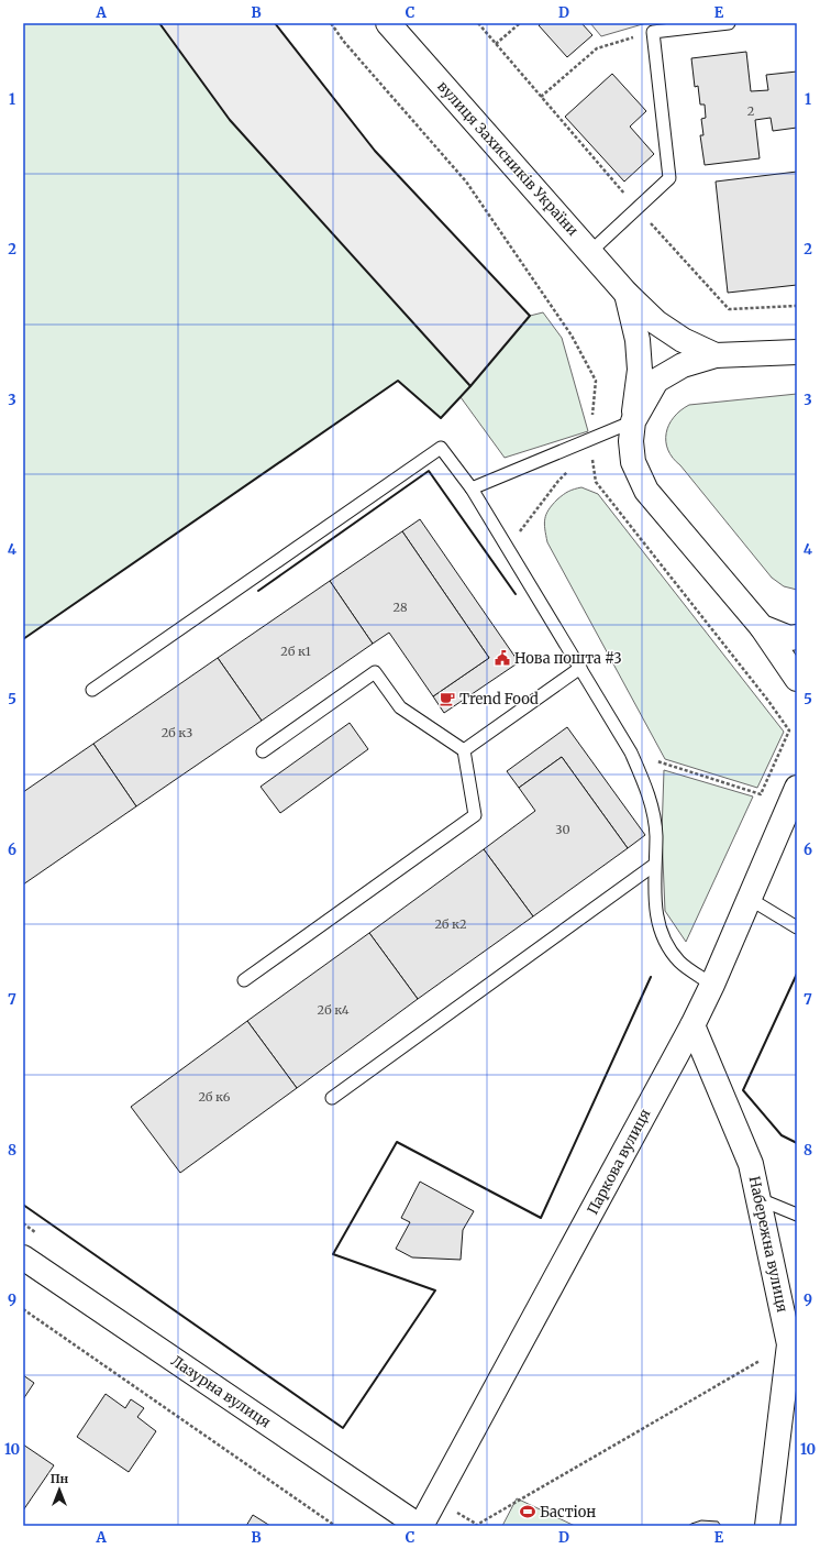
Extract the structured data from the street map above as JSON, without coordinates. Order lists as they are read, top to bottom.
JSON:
{
  "streets": {
    "street": [
      "вулиця Захисників України",
      "Паркова вулиця",
      "Набережна вулиця",
      "Лазурна вулиця"
    ]
  },
  "crossings": [
    ["Паркова вулиця", "Набережна вулиця"],
    ["Паркова вулиця", "Лазурна вулиця"]
  ],
  "places": {
    "public building": ["Нова пошта #3"],
    "cafe": ["Trend Food"],
    "sports": ["Бастіон"]
  },
  "house_numbers": [
    "2",
    "28",
    "2б к1",
    "2б к3",
    "30",
    "2б к2",
    "2б к4",
    "2б к6"
  ],
  "north": "top",
  "grid": {
    "columns": [
      "A",
      "B",
      "C",
      "D",
      "E"
    ],
    "rows": [
      "1",
      "2",
      "3",
      "4",
      "5",
      "6",
      "7",
      "8",
      "9",
      "10"
    ]
  }
}
